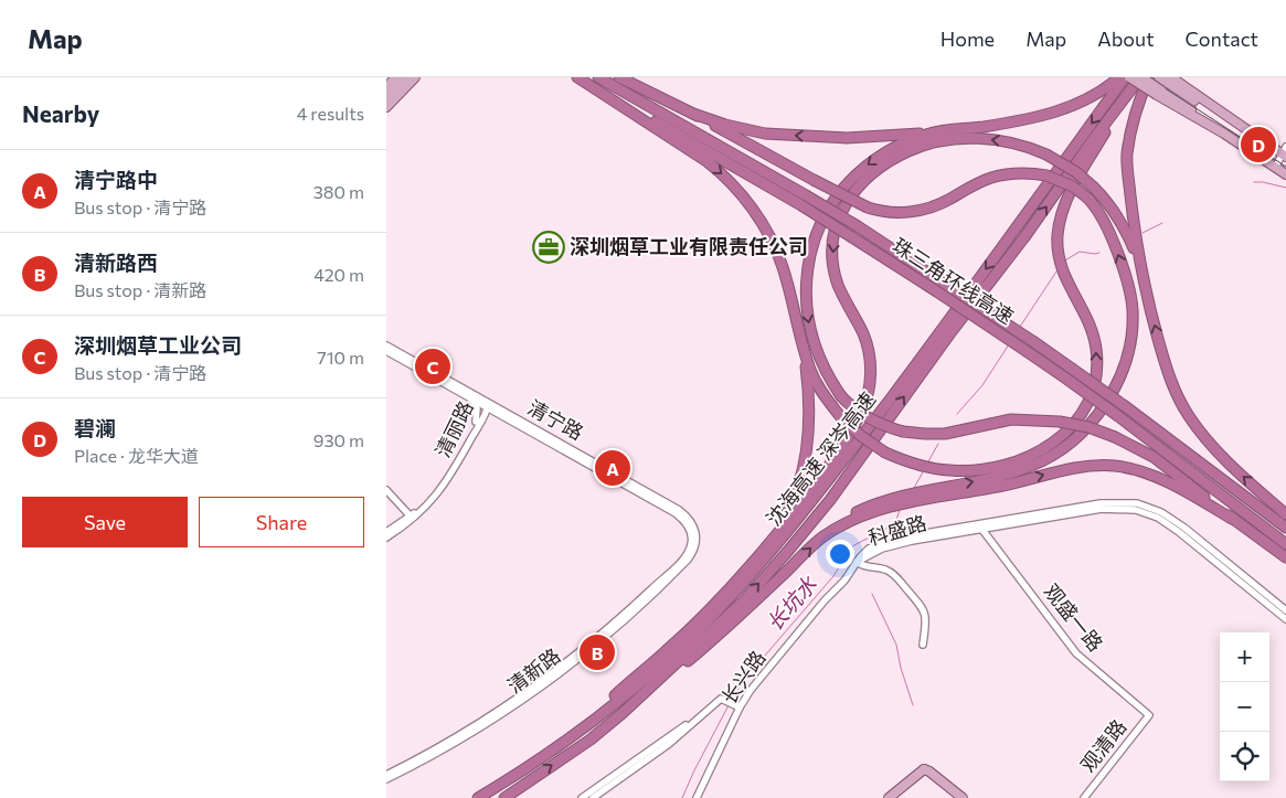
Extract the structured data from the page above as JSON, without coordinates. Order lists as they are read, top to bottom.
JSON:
{
  "streets": {
    "highway": ["珠三角环线高速", "沈海高速 深岑高速"],
    "street": [
      "清宁路",
      "清丽路",
      "科盛路",
      "观盛一路",
      "清新路",
      "长兴路",
      "观清路"
    ]
  },
  "crossings": [
    ["清宁路", "清丽路"],
    ["清宁路", "清新路"],
    ["科盛路", "观盛一路"],
    ["科盛路", "长兴路"],
    ["观盛一路", "观清路"]
  ],
  "water": ["长坑水"],
  "places": {
    "office": ["深圳烟草工业有限责任公司"]
  },
  "page": {
    "header": "Map",
    "nav": [
      "Home",
      "Map",
      "About",
      "Contact"
    ],
    "heading": ["Nearby", "4 results"],
    "pins": [
      "D",
      "C",
      "A",
      "B"
    ],
    "list": [
      {
        "mark": "A",
        "name": "清宁路中",
        "note": "Bus stop · 清宁路",
        "value": "380 m"
      },
      {
        "mark": "B",
        "name": "清新路西",
        "note": "Bus stop · 清新路",
        "value": "420 m"
      },
      {
        "mark": "C",
        "name": "深圳烟草工业公司",
        "note": "Bus stop · 清宁路",
        "value": "710 m"
      },
      {
        "mark": "D",
        "name": "碧澜",
        "note": "Place · 龙华大道",
        "value": "930 m"
      }
    ],
    "buttons": ["Save", "Share"],
    "map_buttons": ["+", "−"]
  }
}
